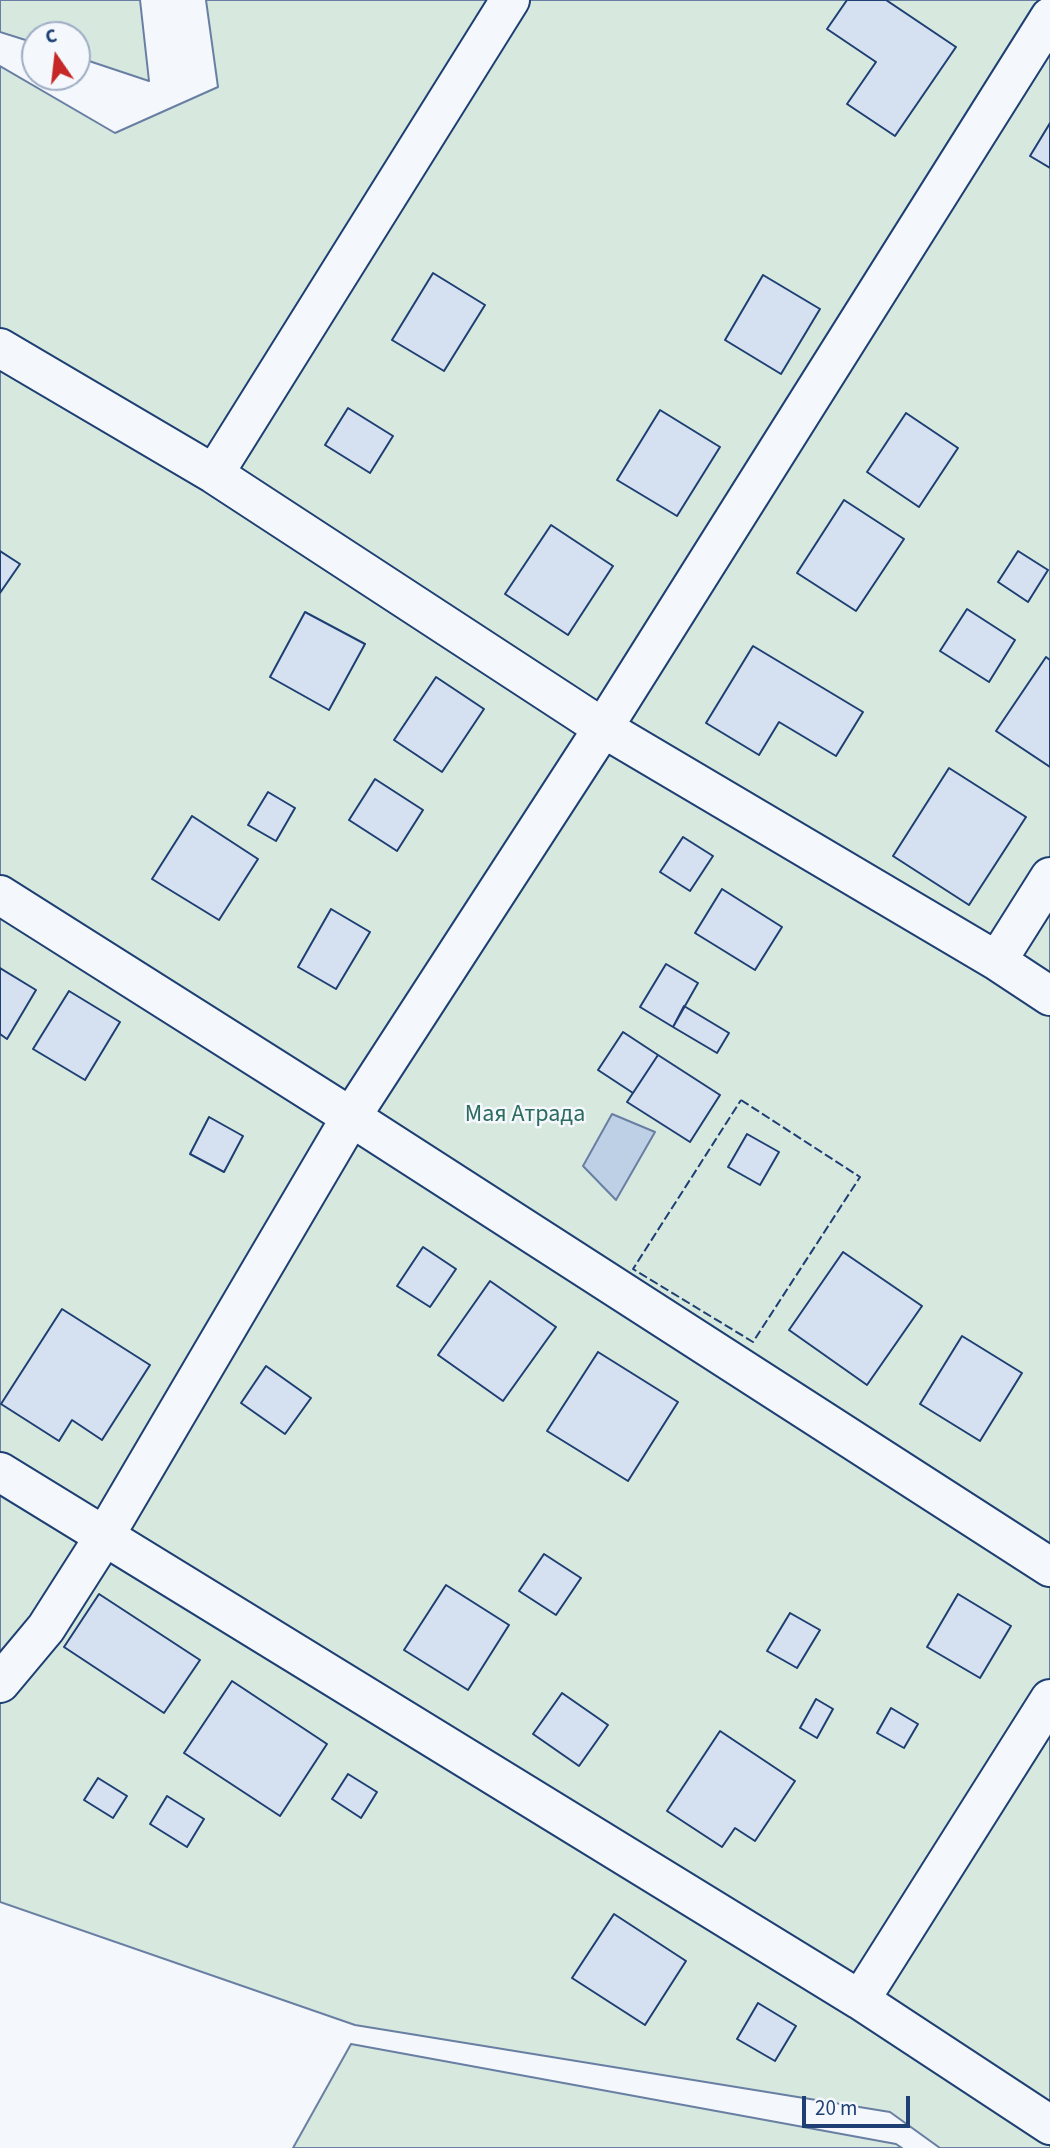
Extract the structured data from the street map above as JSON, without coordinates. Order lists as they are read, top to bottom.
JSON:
{
  "parks": ["Мая Атрада"],
  "scale_bar": "20 m",
  "north": "top"
}
